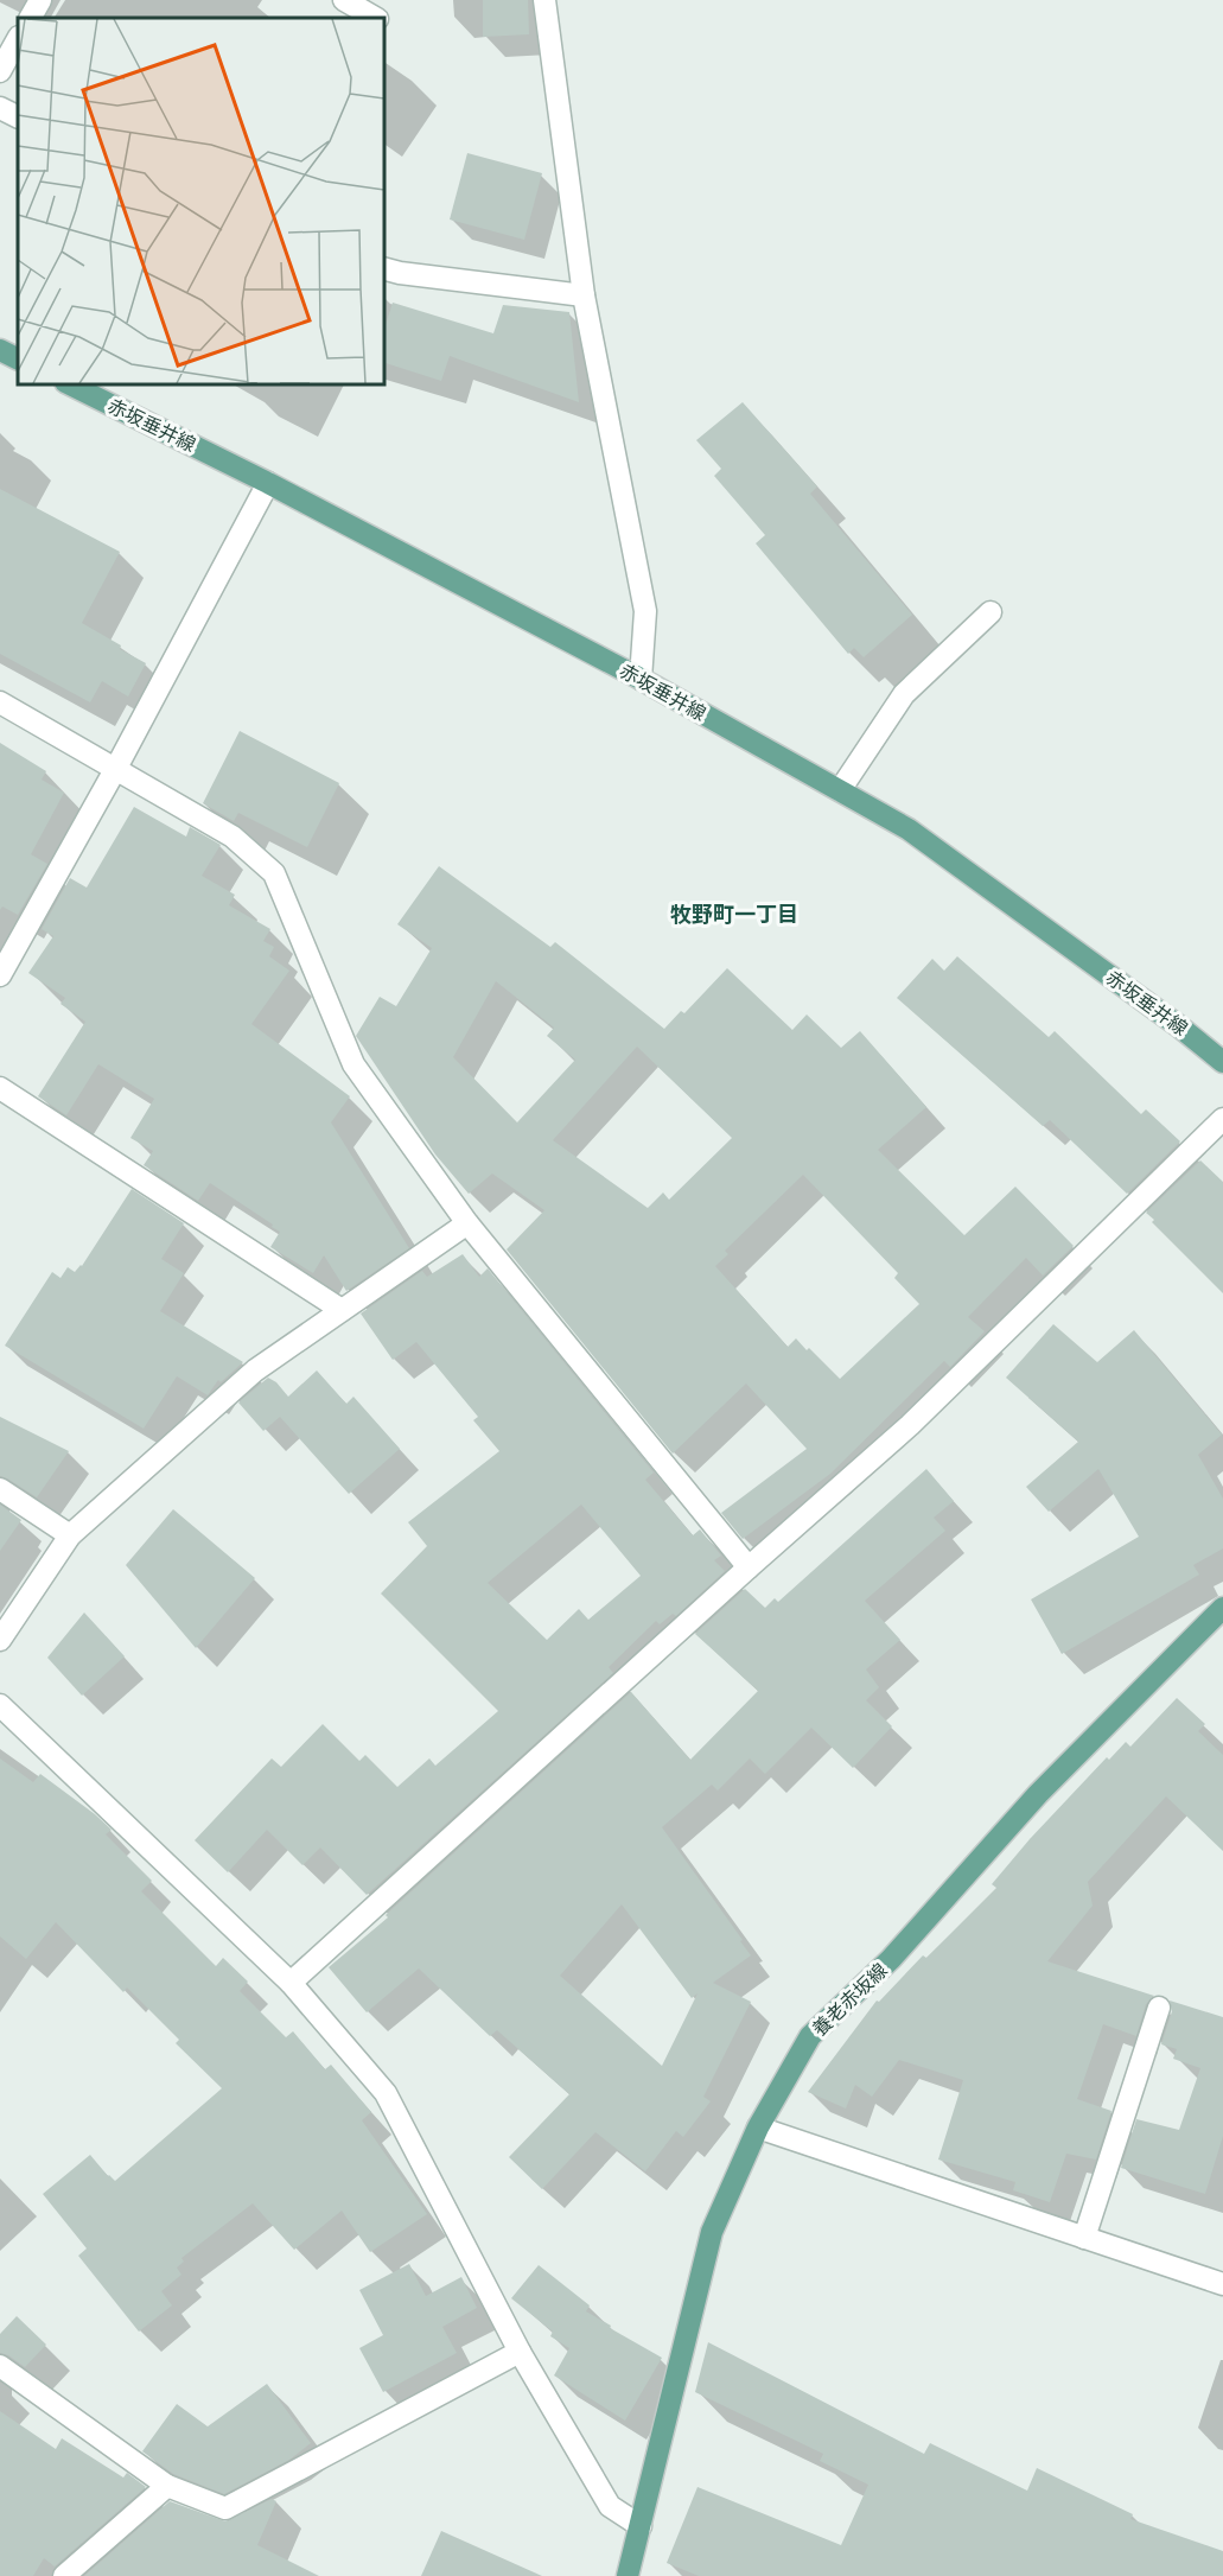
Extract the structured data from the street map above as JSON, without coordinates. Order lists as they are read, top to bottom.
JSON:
{
  "streets": {
    "main road": ["赤坂垂井線", "養老赤坂線"]
  },
  "districts": ["牧野町一丁目"]
}
